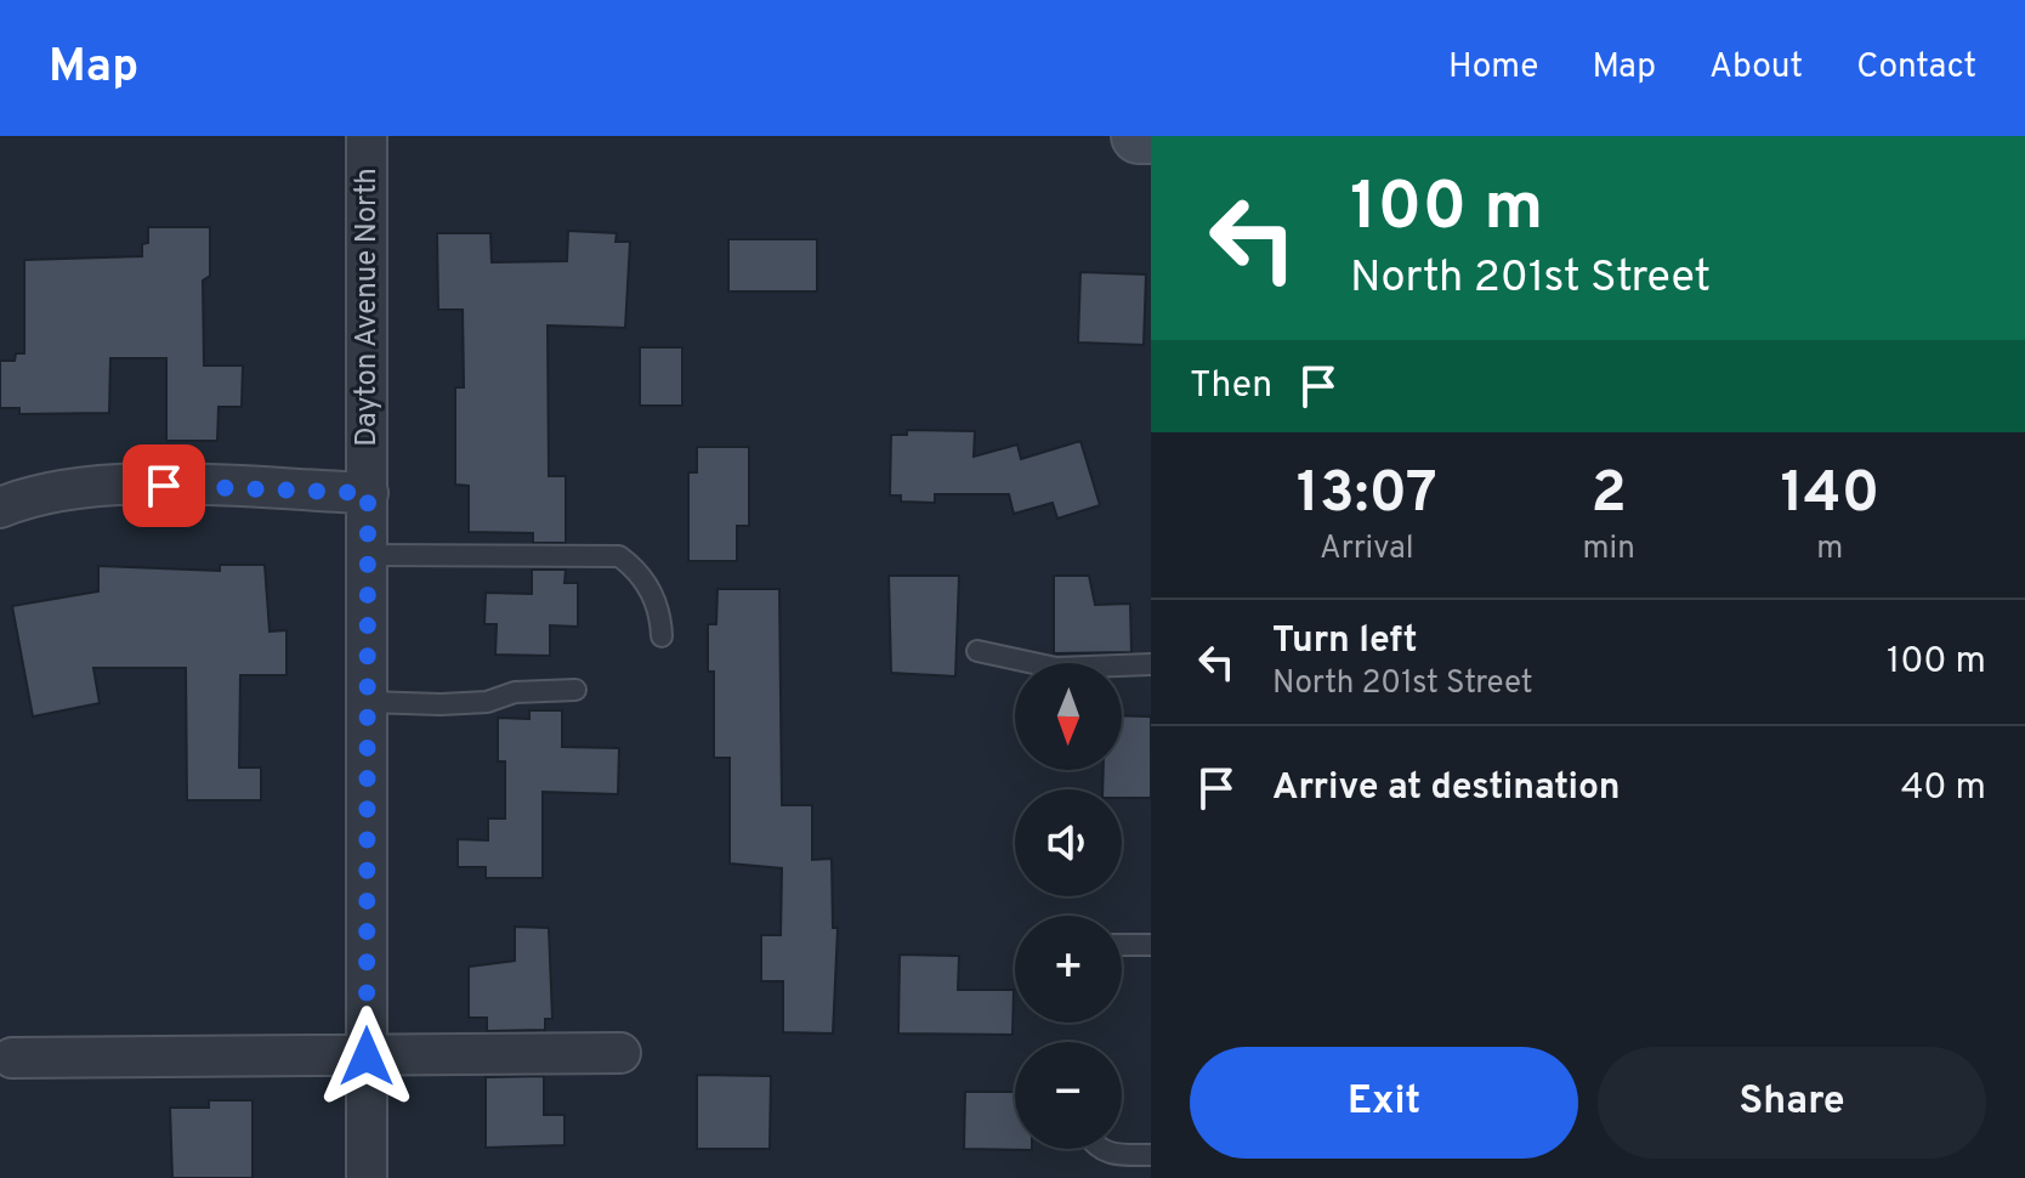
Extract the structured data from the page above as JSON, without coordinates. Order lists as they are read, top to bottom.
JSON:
{
  "streets": {
    "street": ["Dayton Avenue North"]
  },
  "north": "bottom",
  "page": {
    "header": "Map",
    "nav": [
      "Home",
      "Map",
      "About",
      "Contact"
    ],
    "turn": ["100 m", "North 201st Street"],
    "then": "Then",
    "eta": [
      "13:07",
      "Arrival",
      "2",
      "min",
      "140",
      "m"
    ],
    "list": [
      {
        "name": "Turn left",
        "note": "North 201st Street",
        "value": "100 m"
      },
      {
        "name": "Arrive at destination",
        "value": "40 m"
      }
    ],
    "map_buttons": ["+", "−"],
    "buttons": ["Exit", "Share"]
  }
}
